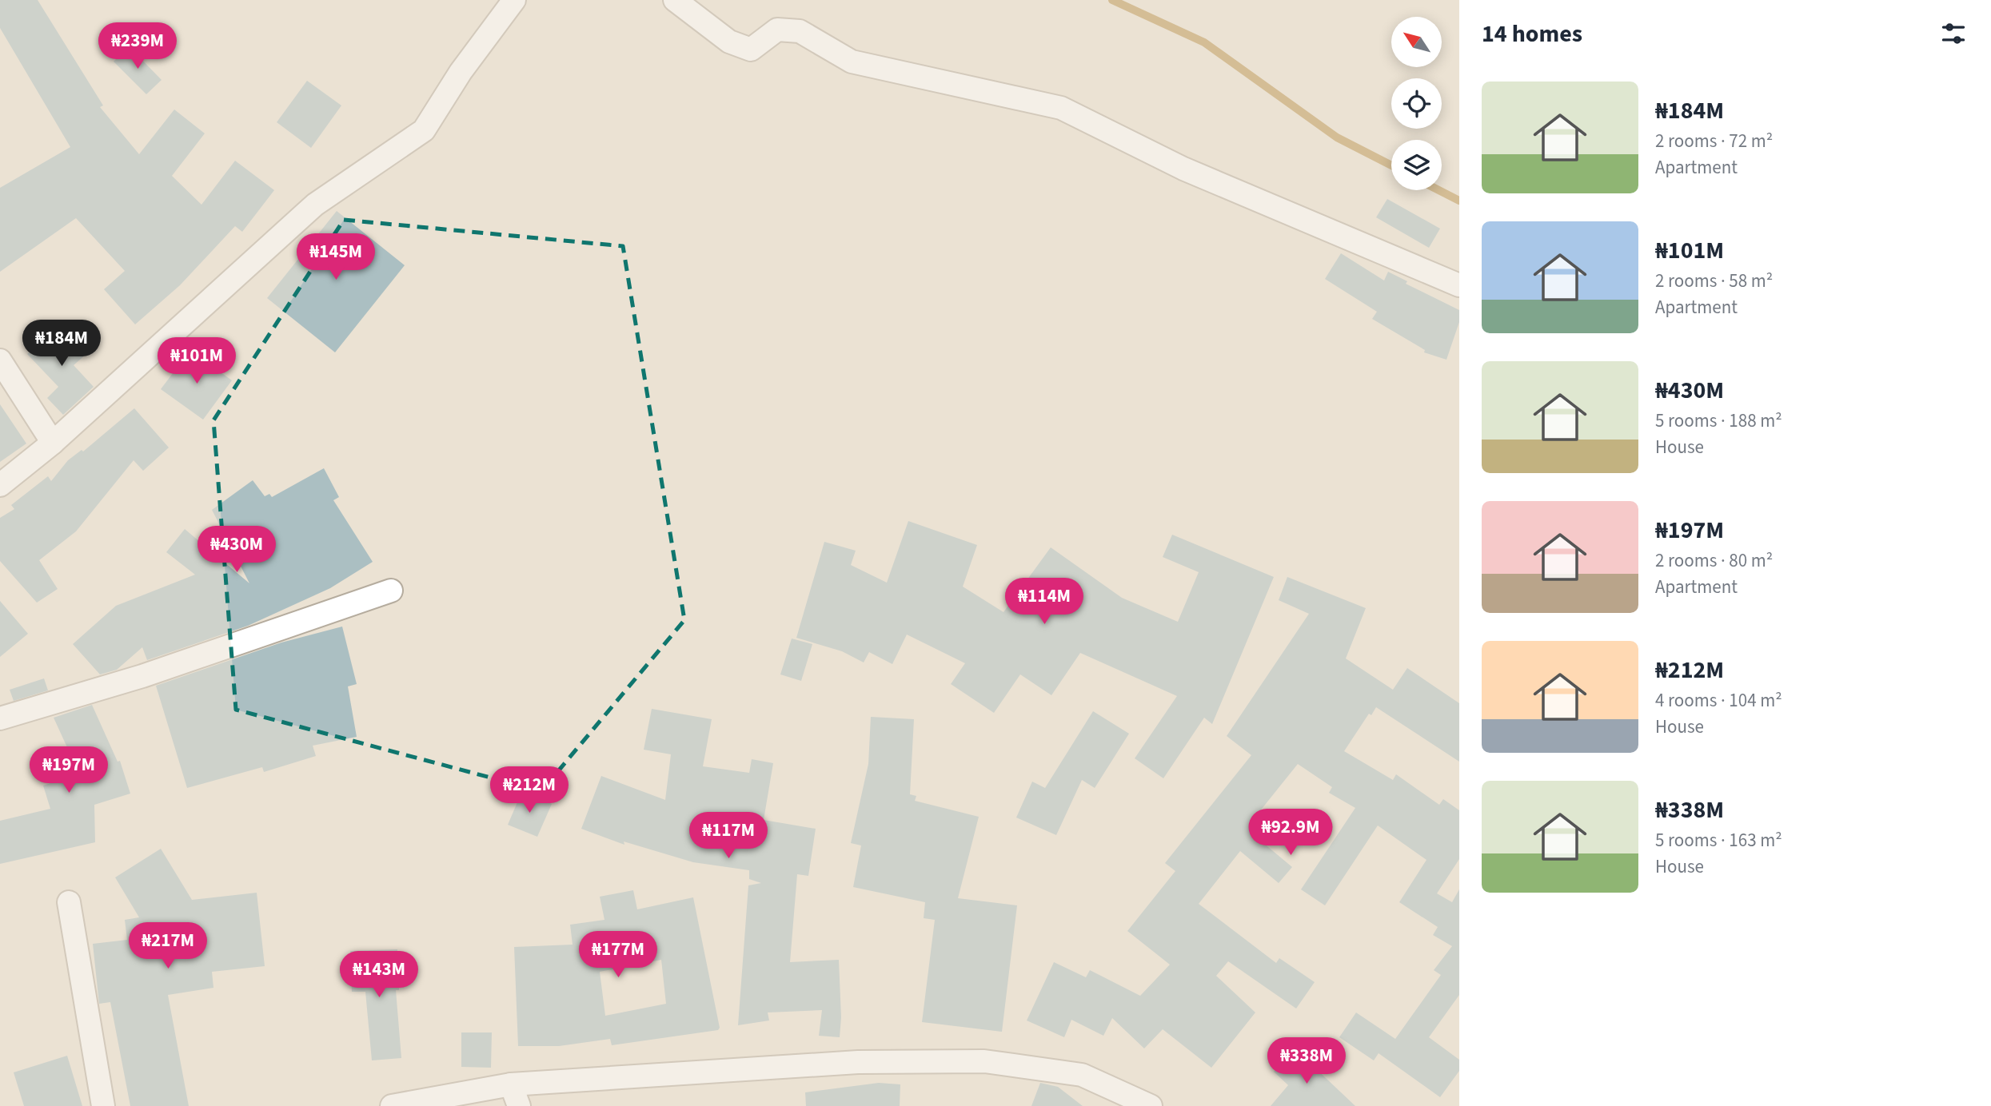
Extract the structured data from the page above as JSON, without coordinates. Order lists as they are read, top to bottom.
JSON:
{
  "north": "top left",
  "page": {
    "heading": "14 homes",
    "price": [
      "₦239M",
      "₦145M",
      "₦184M",
      "₦101M",
      "₦430M",
      "₦114M",
      "₦197M",
      "₦212M",
      "₦92.9M",
      "₦117M",
      "₦217M",
      "₦177M",
      "₦143M",
      "₦338M"
    ],
    "list": [
      {
        "name": "₦184M",
        "note": "2 rooms · 72 m² · Apartment"
      },
      {
        "name": "₦101M",
        "note": "2 rooms · 58 m² · Apartment"
      },
      {
        "name": "₦430M",
        "note": "5 rooms · 188 m² · House"
      },
      {
        "name": "₦197M",
        "note": "2 rooms · 80 m² · Apartment"
      },
      {
        "name": "₦212M",
        "note": "4 rooms · 104 m² · House"
      },
      {
        "name": "₦338M",
        "note": "5 rooms · 163 m² · House"
      }
    ]
  }
}
